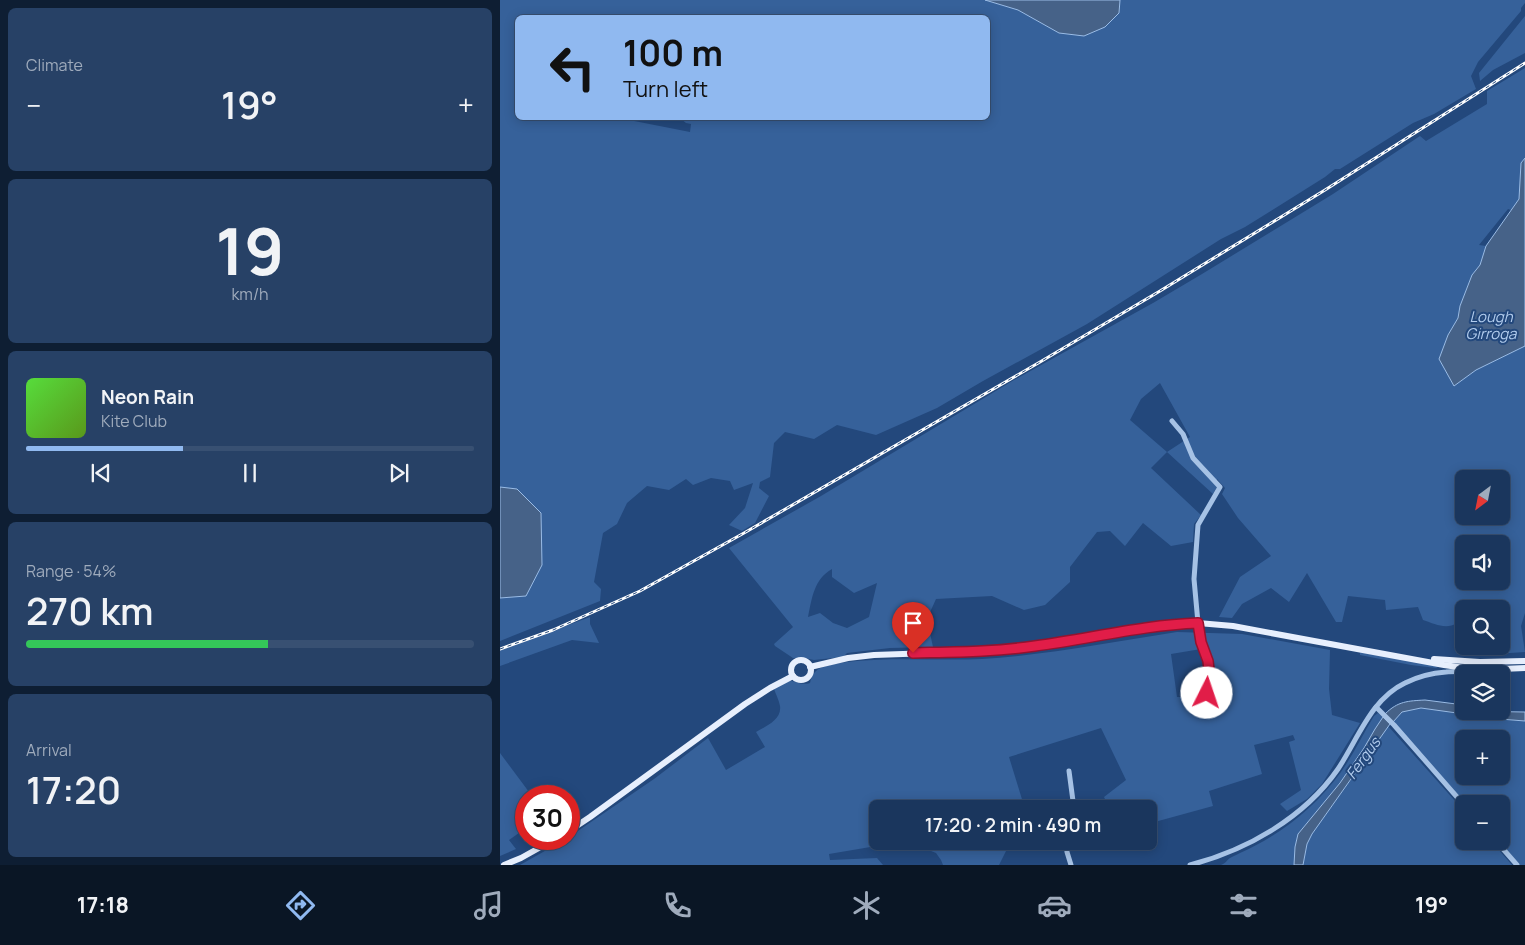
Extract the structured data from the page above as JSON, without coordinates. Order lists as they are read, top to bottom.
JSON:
{
  "water": ["Lough Girroga", "Fergus"],
  "north": "bottom left",
  "page": {
    "tile": [
      "Climate",
      ["19", "km/h"],
      ["Range · 54%", "270 km"],
      ["Arrival", "17:20"]
    ],
    "turn": ["100 m", "Turn left"],
    "heat": ["−", "19°", "+"],
    "song": ["Neon Rain", "Kite Club"],
    "map_buttons": ["+", "−"],
    "limit": "30",
    "trip": "17:20 · 2 min · 490 m",
    "tabs": ["17:18", "19°"]
  }
}
